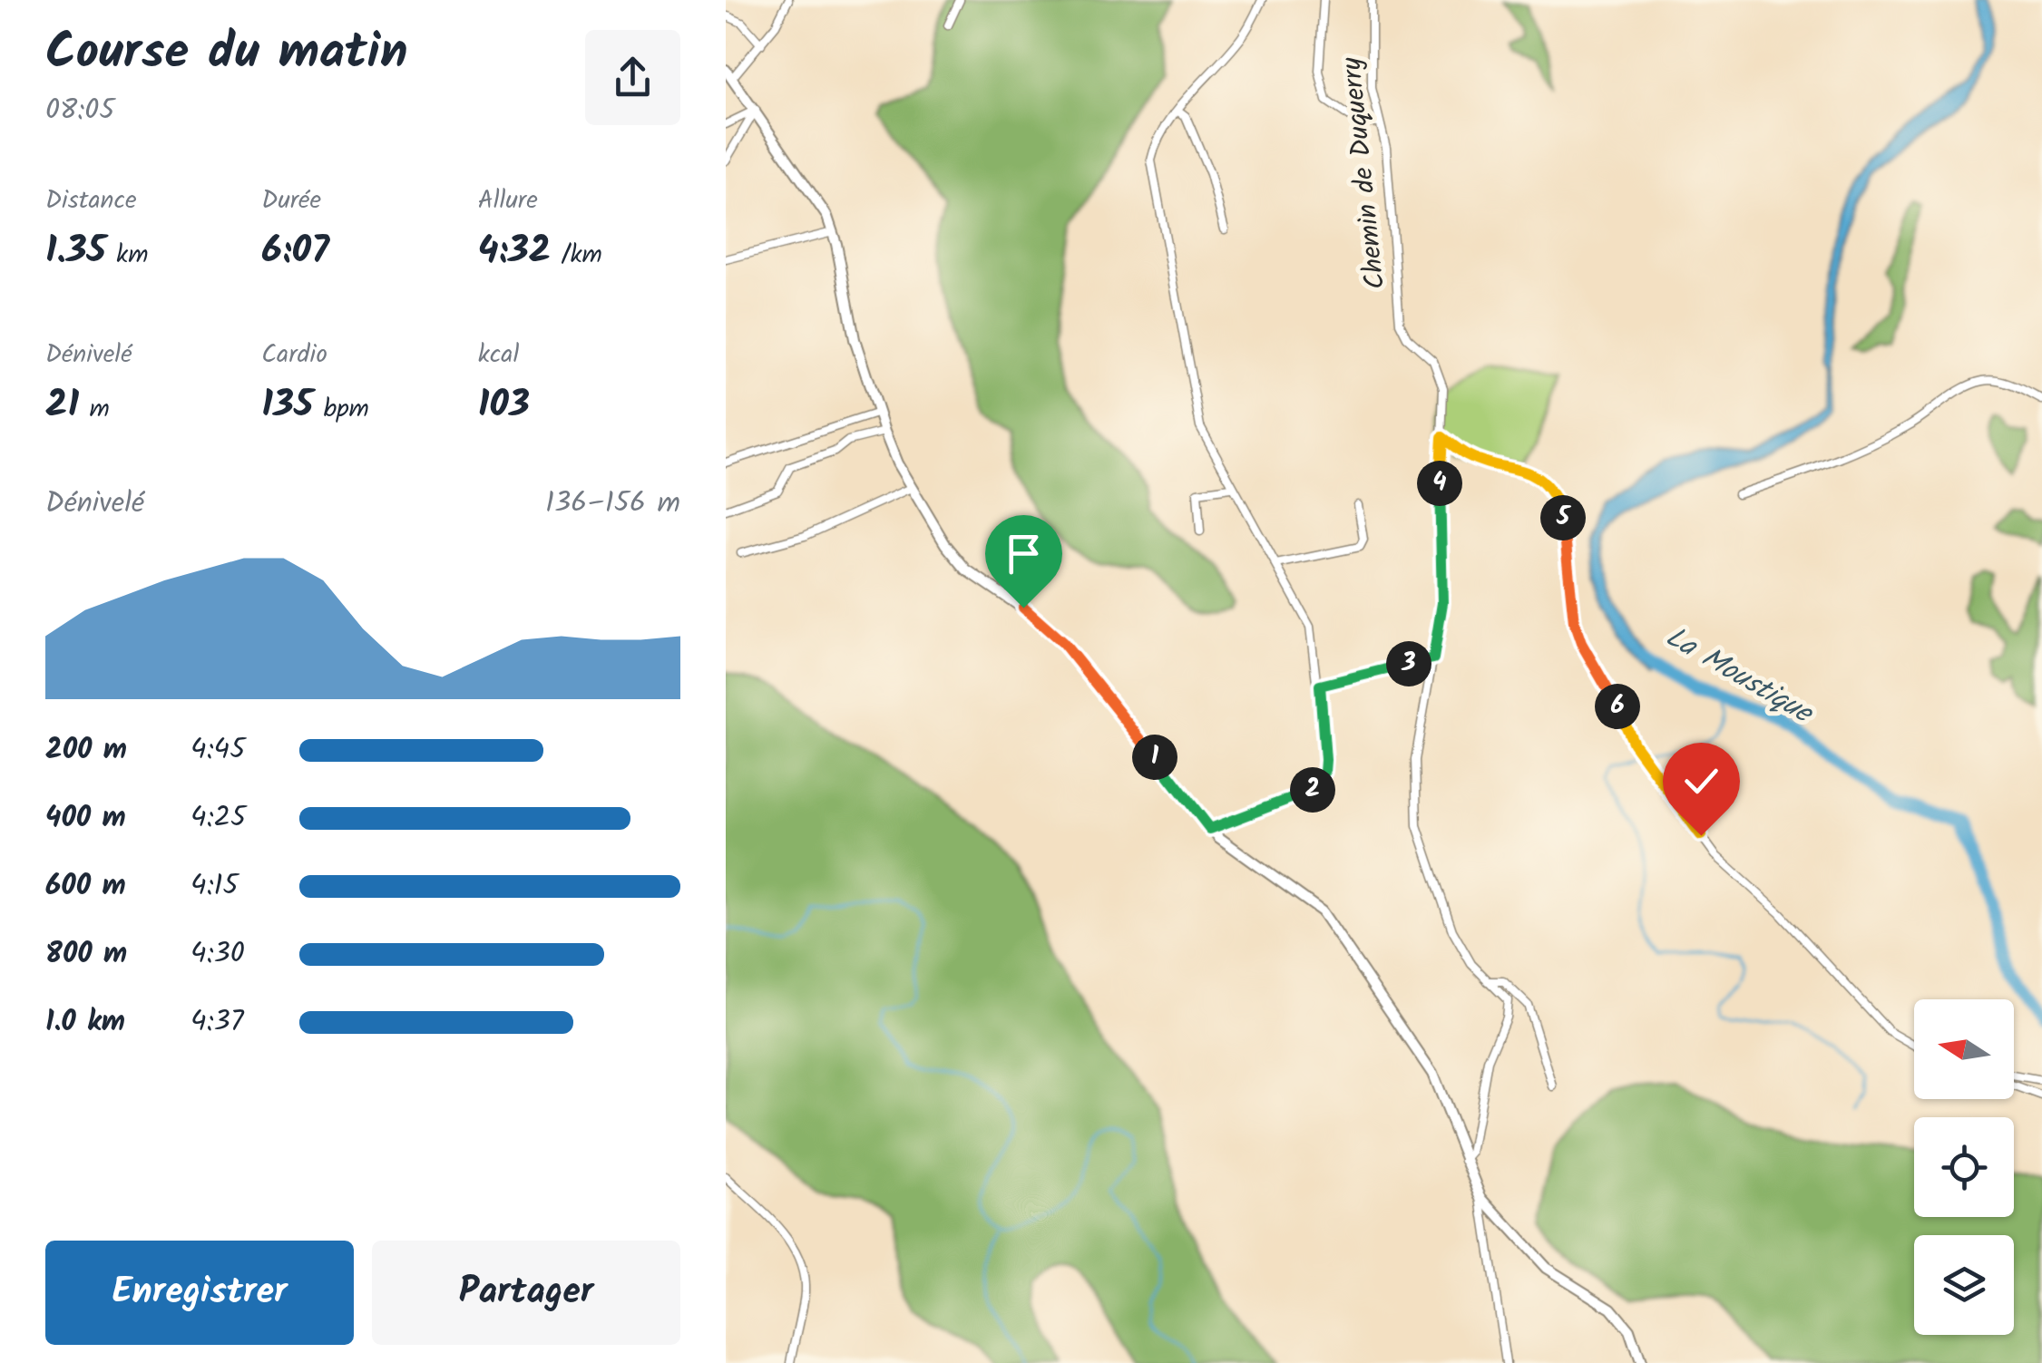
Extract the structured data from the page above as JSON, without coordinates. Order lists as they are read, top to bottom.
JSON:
{
  "streets": {
    "street": ["Chemin de Duquerry"]
  },
  "water": ["La Moustique"],
  "north": "left",
  "page": {
    "heading": ["Course du matin", "08:05"],
    "stats": [
      ["Distance", "1.35 km"],
      ["Durée", "6:07"],
      ["Allure", "4:32 /km"],
      ["Dénivelé", "21 m"],
      ["Cardio", "135 bpm"],
      ["kcal", "103"]
    ],
    "pins": [
      "4",
      "5",
      "3",
      "6",
      "1",
      "2"
    ],
    "chart": ["Dénivelé", "136–156 m"],
    "list": [
      {
        "name": "200 m",
        "note": "4:45"
      },
      {
        "name": "400 m",
        "note": "4:25"
      },
      {
        "name": "600 m",
        "note": "4:15"
      },
      {
        "name": "800 m",
        "note": "4:30"
      },
      {
        "name": "1.0 km",
        "note": "4:37"
      }
    ],
    "buttons": ["Enregistrer", "Partager"]
  }
}
